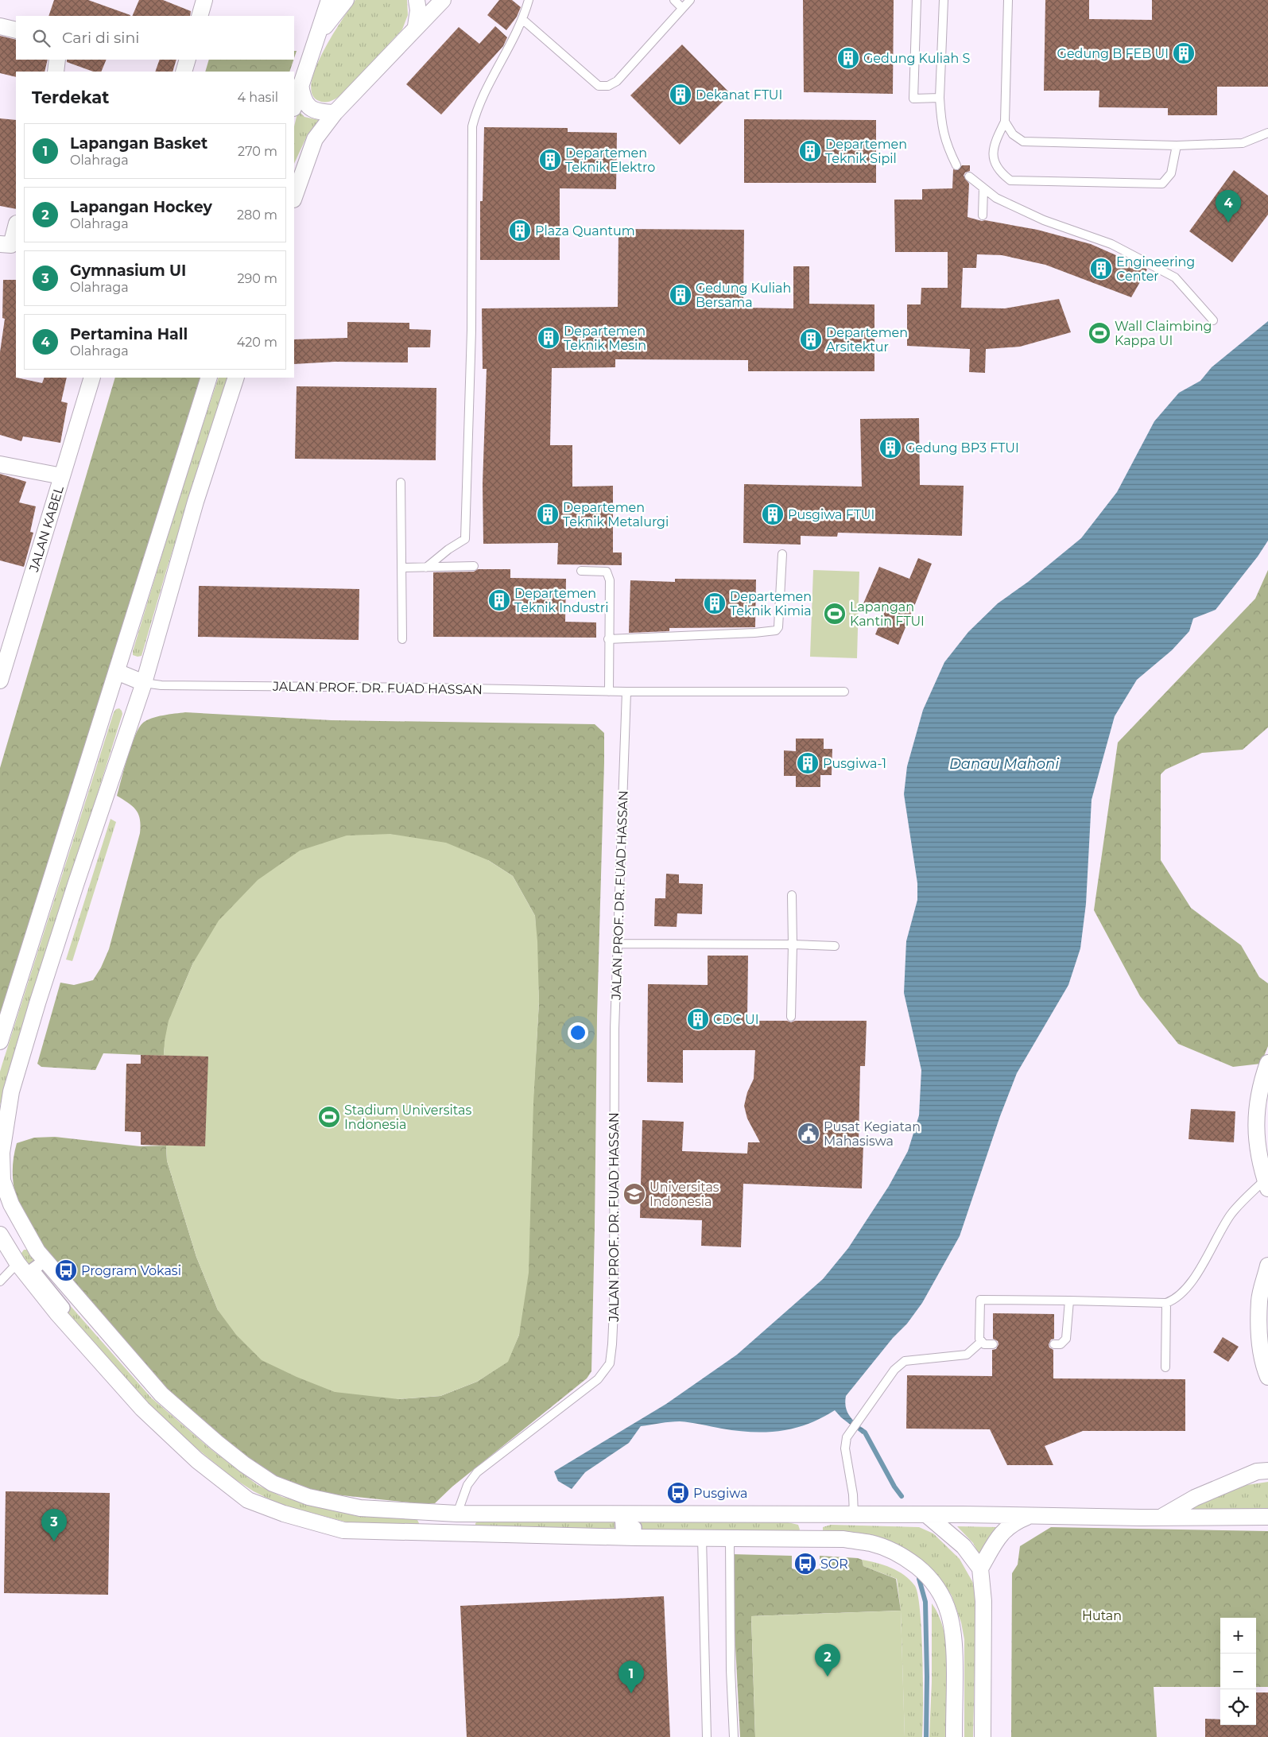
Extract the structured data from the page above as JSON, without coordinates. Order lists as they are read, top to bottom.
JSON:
{
  "streets": {
    "street": ["JALAN KABEL"],
    "lane": ["JALAN PROF. DR. FUAD HASSAN"]
  },
  "water": ["Danau Mahoni"],
  "parks": ["Hutan"],
  "places": {
    "building": [
      "Gedung B FEB UI",
      "Gedung Kuliah S",
      "Dekanat FTUI",
      "Departemen Teknik Sipil",
      "Departemen Teknik Elektro",
      "Plaza Quantum",
      "Engineering Center",
      "Gedung Kuliah Bersama",
      "Departemen Teknik Mesin",
      "Departemen Arsitektur",
      "Gedung BP3 FTUI",
      "Departemen Teknik Metalurgi",
      "Pusgiwa FTUI",
      "Departemen Teknik Industri",
      "Departemen Teknik Kimia",
      "Pusgiwa-1",
      "CDC UI"
    ],
    "sports": ["Wall Claimbing Kappa UI", "Lapangan Kantin FTUI", "Stadium Universitas Indonesia"],
    "public building": ["Pusat Kegiatan Mahasiswa"],
    "school or university": ["Universitas Indonesia"],
    "bus stop": ["Program Vokasi", "Pusgiwa", "SOR"]
  },
  "page": {
    "search": "Cari di sini",
    "heading": ["Terdekat", "4 hasil"],
    "list": [
      {
        "mark": "1",
        "name": "Lapangan Basket",
        "note": "Olahraga",
        "value": "270 m"
      },
      {
        "mark": "2",
        "name": "Lapangan Hockey",
        "note": "Olahraga",
        "value": "280 m"
      },
      {
        "mark": "3",
        "name": "Gymnasium UI",
        "note": "Olahraga",
        "value": "290 m"
      },
      {
        "mark": "4",
        "name": "Pertamina Hall",
        "note": "Olahraga",
        "value": "420 m"
      }
    ],
    "pins": [
      "4",
      "3",
      "2",
      "1"
    ],
    "map_buttons": ["+", "−"]
  }
}
